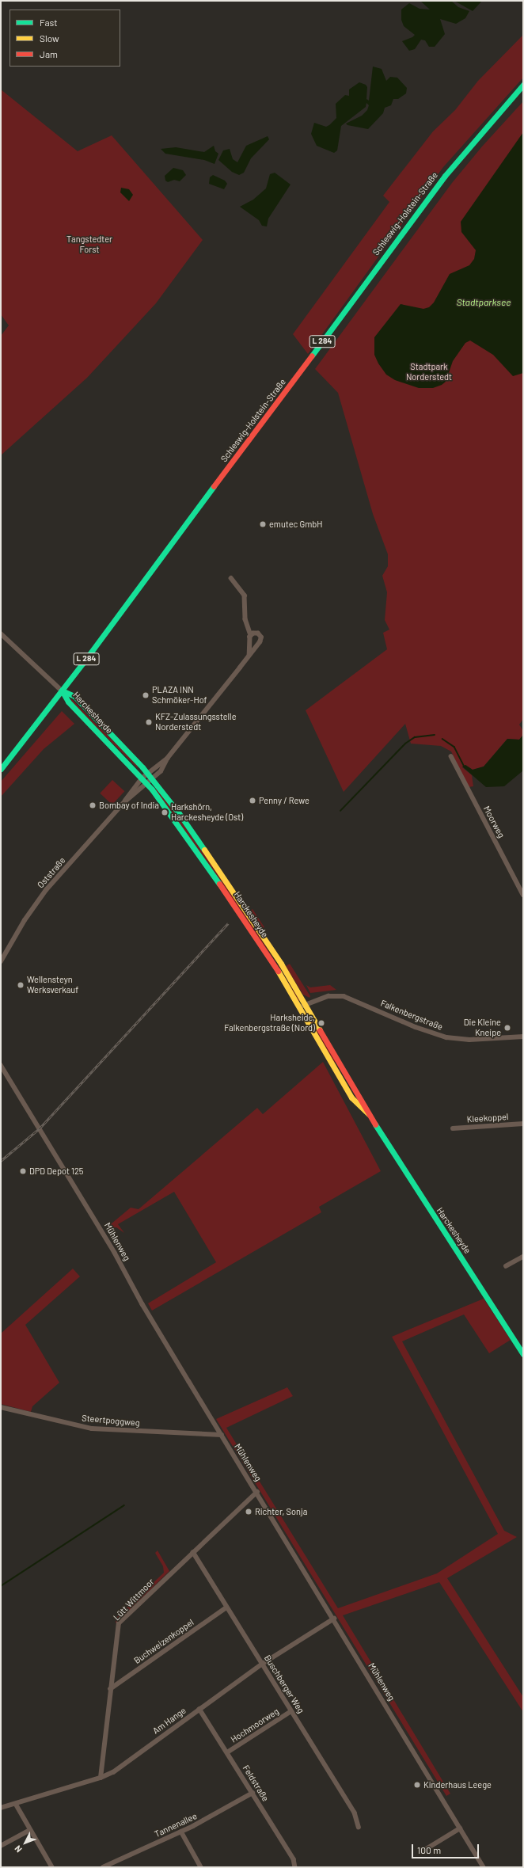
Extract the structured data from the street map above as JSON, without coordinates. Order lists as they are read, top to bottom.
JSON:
{
  "streets": {
    "main road": ["Schleswig-Holstein-Straße", "L 284", "Harckesheyde"],
    "street": [
      "Moorweg",
      "Oststraße",
      "Falkenbergstraße",
      "Kleekoppel",
      "Mühlenweg",
      "Steertpoggweg",
      "Lütt Wittmoor",
      "Buchweizenkoppel",
      "Buschberger Weg",
      "Am Hange",
      "Hochmoorweg",
      "Feldstraße",
      "Tannenallee"
    ]
  },
  "crossings": [
    ["Schleswig-Holstein-Straße", "Harckesheyde"],
    ["Harckesheyde", "Oststraße"],
    ["Harckesheyde", "Falkenbergstraße"],
    ["Mühlenweg", "Steertpoggweg"],
    ["Mühlenweg", "Lütt Wittmoor"],
    ["Mühlenweg", "Am Hange"],
    ["Lütt Wittmoor", "Buchweizenkoppel"],
    ["Lütt Wittmoor", "Buschberger Weg"],
    ["Lütt Wittmoor", "Am Hange"],
    ["Buchweizenkoppel", "Buschberger Weg"],
    ["Buschberger Weg", "Am Hange"],
    ["Buschberger Weg", "Hochmoorweg"],
    ["Am Hange", "Feldstraße"],
    ["Hochmoorweg", "Feldstraße"],
    ["Feldstraße", "Tannenallee"]
  ],
  "water": ["Stadtparksee"],
  "parks": ["Tangstedter Forst", "Stadtpark Norderstedt"],
  "places": [
    "emutec GmbH",
    "PLAZA INN Schmöker-Hof",
    "KFZ-Zulassungsstelle Norderstedt",
    "Penny / Rewe",
    "Bombay of India",
    "Harkshörn, Harckesheyde (Ost)",
    "Wellensteyn Werksverkauf",
    "Harksheide, Falkenbergstraße (Nord)",
    "Die Kleine Kneipe",
    "DPD Depot 125",
    "Richter, Sonja",
    "Kinderhaus Leege"
  ],
  "legend": ["Fast", "Slow", "Jam"],
  "scale_bar": "100 m",
  "north": "bottom left"
}
